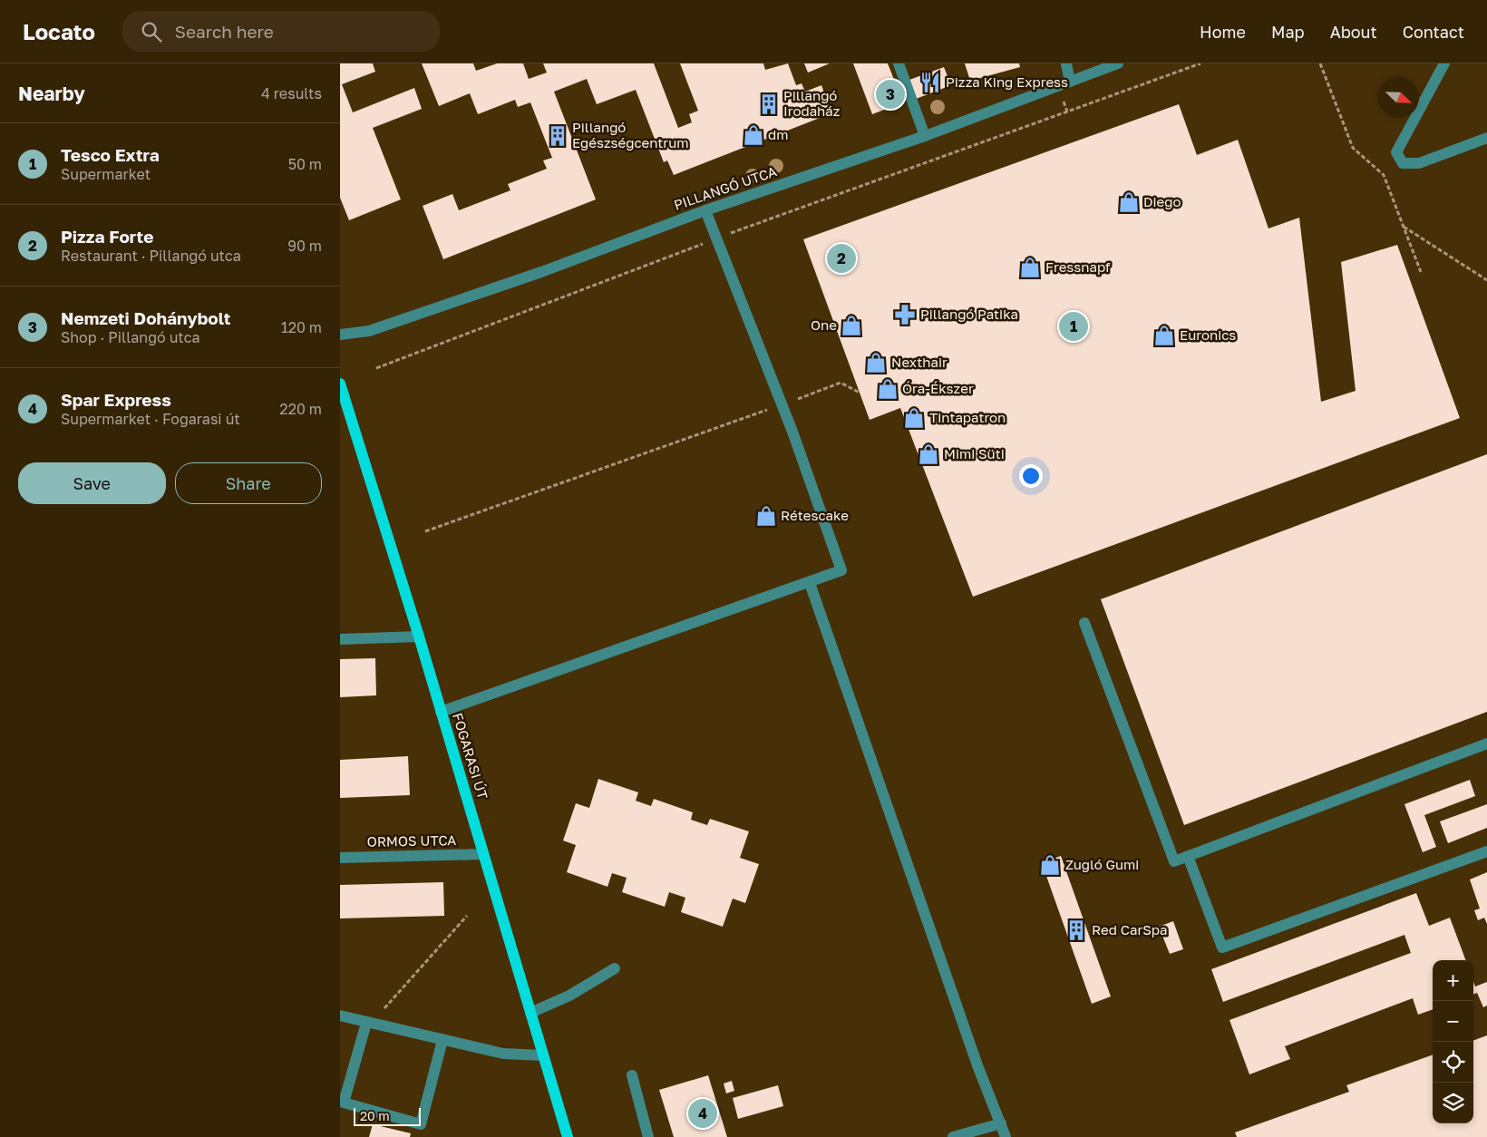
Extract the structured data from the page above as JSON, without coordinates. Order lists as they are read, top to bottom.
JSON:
{
  "streets": {
    "main road": ["FOGARASI ÚT"],
    "street": ["PILLANGÓ UTCA", "ORMOS UTCA"]
  },
  "crossings": [
    ["FOGARASI ÚT", "ORMOS UTCA"]
  ],
  "places": {
    "restaurant": ["Pizza King Express"],
    "building": ["Pillangó Irodaház", "Pillangó Egészségcentrum", "Red CarSpa"],
    "shop": [
      "dm",
      "Diego",
      "Fressnapf",
      "One",
      "Euronics",
      "Nexthair",
      "Óra-Ékszer",
      "Tintapatron",
      "Mimi Süti",
      "Rétescake",
      "Zugló Gumi"
    ],
    "pharmacy": ["Pillangó Patika"]
  },
  "scale_bar": "20 m",
  "north": "bottom right",
  "page": {
    "header": "Locato",
    "search": "Search here",
    "nav": [
      "Home",
      "Map",
      "About",
      "Contact"
    ],
    "heading": ["Nearby", "4 results"],
    "pins": [
      "3",
      "2",
      "1",
      "4"
    ],
    "list": [
      {
        "mark": "1",
        "name": "Tesco Extra",
        "note": "Supermarket",
        "value": "50 m"
      },
      {
        "mark": "2",
        "name": "Pizza Forte",
        "note": "Restaurant · Pillangó utca",
        "value": "90 m"
      },
      {
        "mark": "3",
        "name": "Nemzeti Dohánybolt",
        "note": "Shop · Pillangó utca",
        "value": "120 m"
      },
      {
        "mark": "4",
        "name": "Spar Express",
        "note": "Supermarket · Fogarasi út",
        "value": "220 m"
      }
    ],
    "buttons": ["Save", "Share"],
    "map_buttons": ["+", "−"],
    "scale": "20 m"
  }
}
